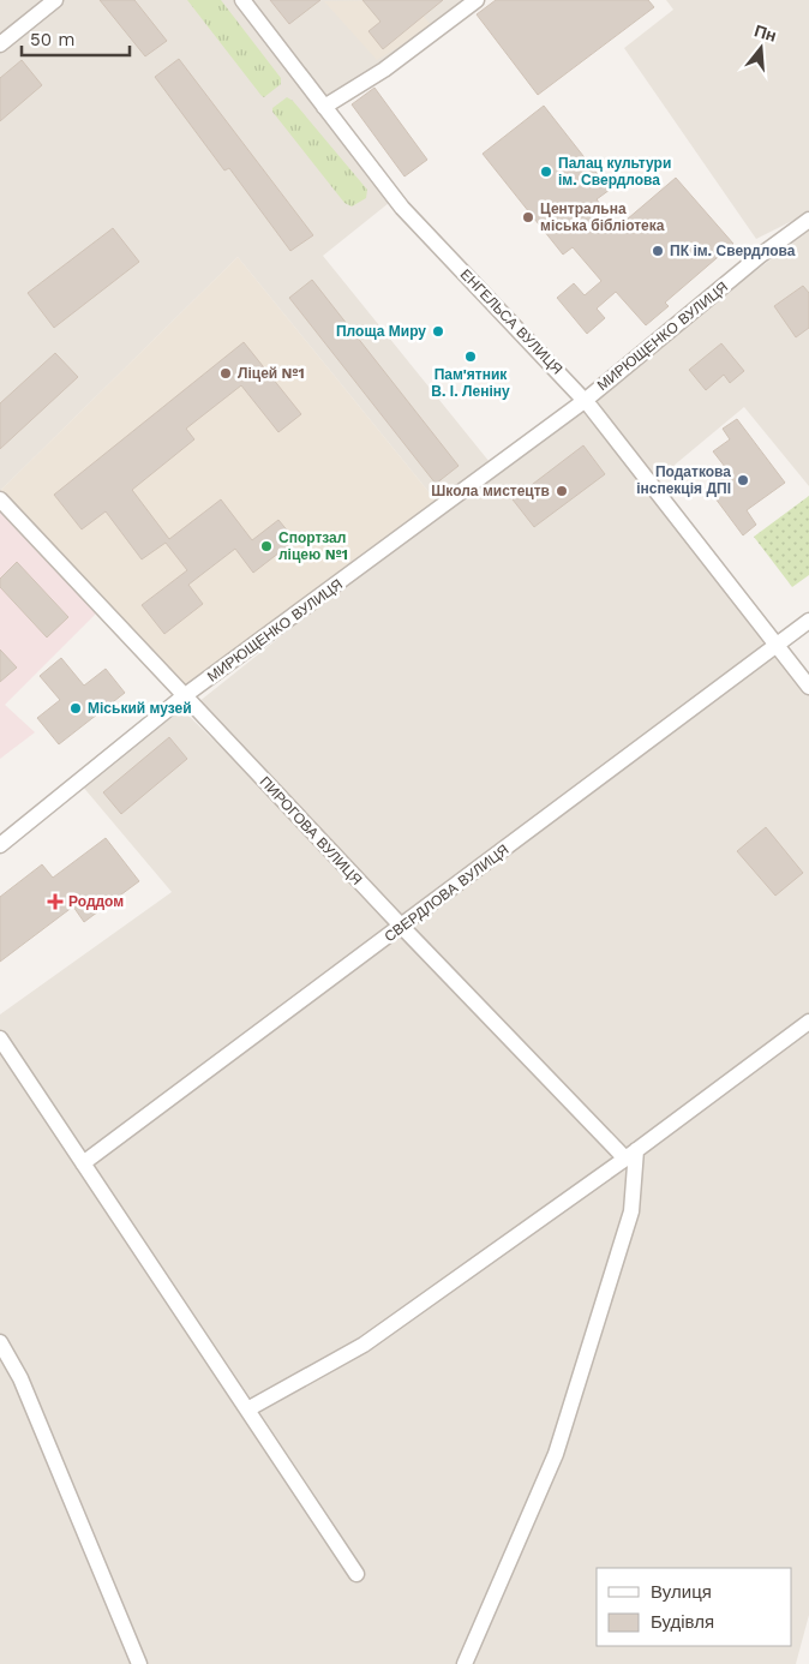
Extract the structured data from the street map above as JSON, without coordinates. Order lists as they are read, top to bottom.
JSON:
{
  "streets": {
    "street": [
      "ЕНГЕЛЬСА ВУЛИЦЯ",
      "МИРЮЩЕНКО ВУЛИЦЯ",
      "ПИРОГОВА ВУЛИЦЯ",
      "СВЕРДЛОВА ВУЛИЦЯ"
    ]
  },
  "crossings": [
    ["ЕНГЕЛЬСА ВУЛИЦЯ", "МИРЮЩЕНКО ВУЛИЦЯ"],
    ["ЕНГЕЛЬСА ВУЛИЦЯ", "СВЕРДЛОВА ВУЛИЦЯ"],
    ["МИРЮЩЕНКО ВУЛИЦЯ", "ПИРОГОВА ВУЛИЦЯ"],
    ["ПИРОГОВА ВУЛИЦЯ", "СВЕРДЛОВА ВУЛИЦЯ"]
  ],
  "places": {
    "other": [
      "Палац культури ім. Свердлова",
      "Центральна міська бібліотека",
      "ПК ім. Свердлова",
      "Площа Миру",
      "Пам'ятник В. І. Леніну",
      "Ліцей №1",
      "Податкова інспекція ДПІ",
      "Школа мистецтв",
      "Спортзал ліцею №1",
      "Міський музей"
    ],
    "health": ["Роддом"]
  },
  "legend": ["Вулиця", "Будівля"],
  "scale_bar": "50 m",
  "north": "top"
}
